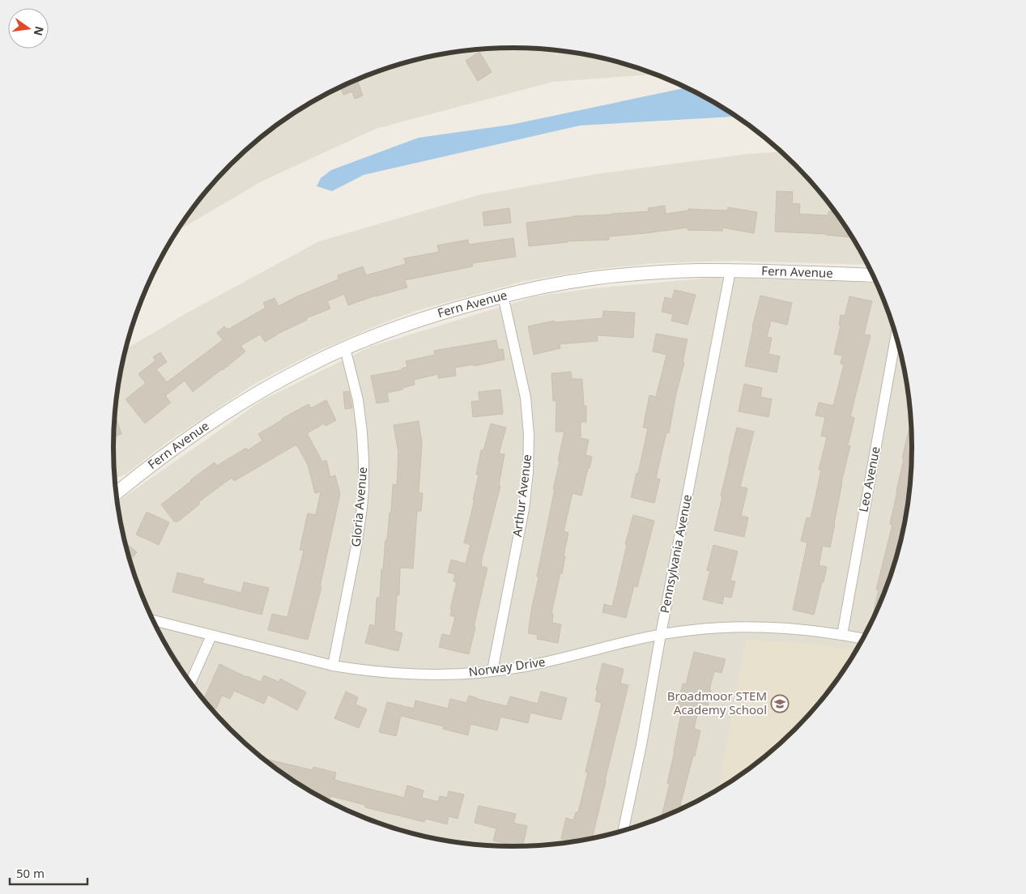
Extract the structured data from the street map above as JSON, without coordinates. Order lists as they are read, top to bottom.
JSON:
{
  "streets": {
    "street": [
      "Fern Avenue",
      "Leo Avenue",
      "Arthur Avenue",
      "Gloria Avenue",
      "Pennsylvania Avenue",
      "Norway Drive"
    ]
  },
  "crossings": [
    ["Fern Avenue", "Arthur Avenue"],
    ["Fern Avenue", "Gloria Avenue"],
    ["Fern Avenue", "Pennsylvania Avenue"],
    ["Leo Avenue", "Norway Drive"],
    ["Arthur Avenue", "Norway Drive"],
    ["Gloria Avenue", "Norway Drive"],
    ["Pennsylvania Avenue", "Norway Drive"]
  ],
  "places": {
    "school or university": ["Broadmoor STEM Academy School"]
  },
  "scale_bar": "50 m",
  "north": "right"
}
